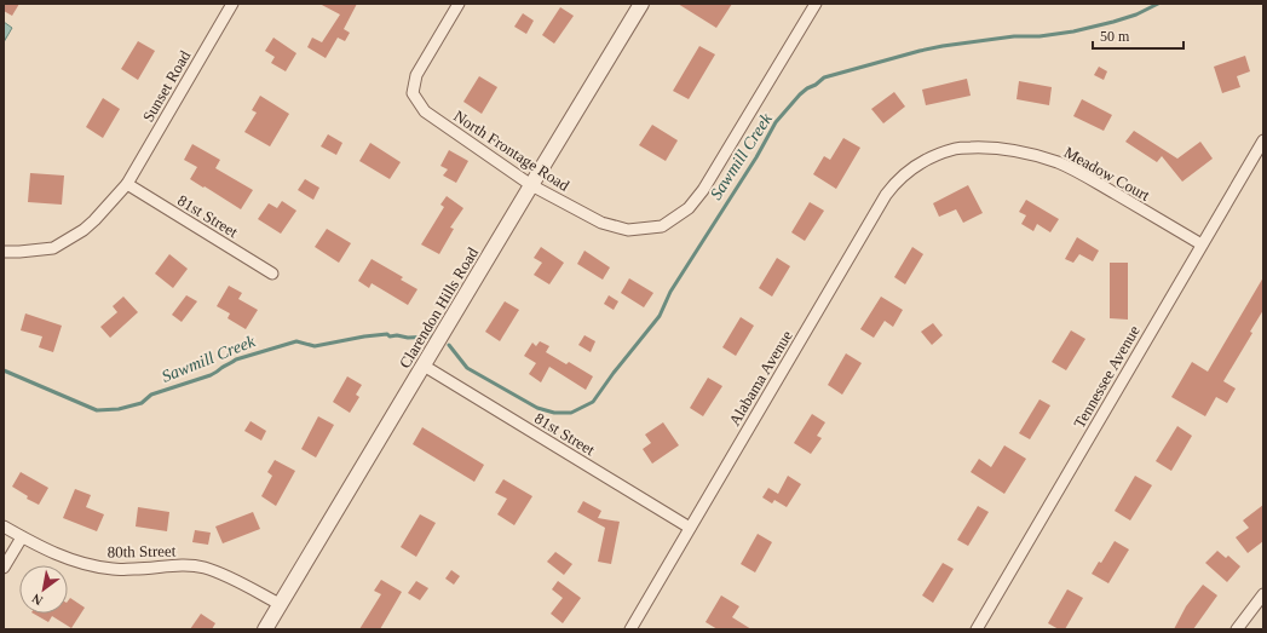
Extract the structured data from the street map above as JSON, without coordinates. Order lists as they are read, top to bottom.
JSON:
{
  "streets": {
    "street": [
      "Sunset Road",
      "North Frontage Road",
      "Meadow Court",
      "81st Street",
      "Clarendon Hills Road",
      "Tennessee Avenue",
      "Alabama Avenue",
      "80th Street"
    ]
  },
  "crossings": [
    ["Sunset Road", "81st Street"],
    ["North Frontage Road", "Clarendon Hills Road"],
    ["Meadow Court", "Tennessee Avenue"],
    ["Meadow Court", "Alabama Avenue"],
    ["81st Street", "Clarendon Hills Road"],
    ["81st Street", "Alabama Avenue"],
    ["Clarendon Hills Road", "80th Street"]
  ],
  "water": ["Sawmill Creek"],
  "scale_bar": "50 m",
  "north": "bottom left"
}
